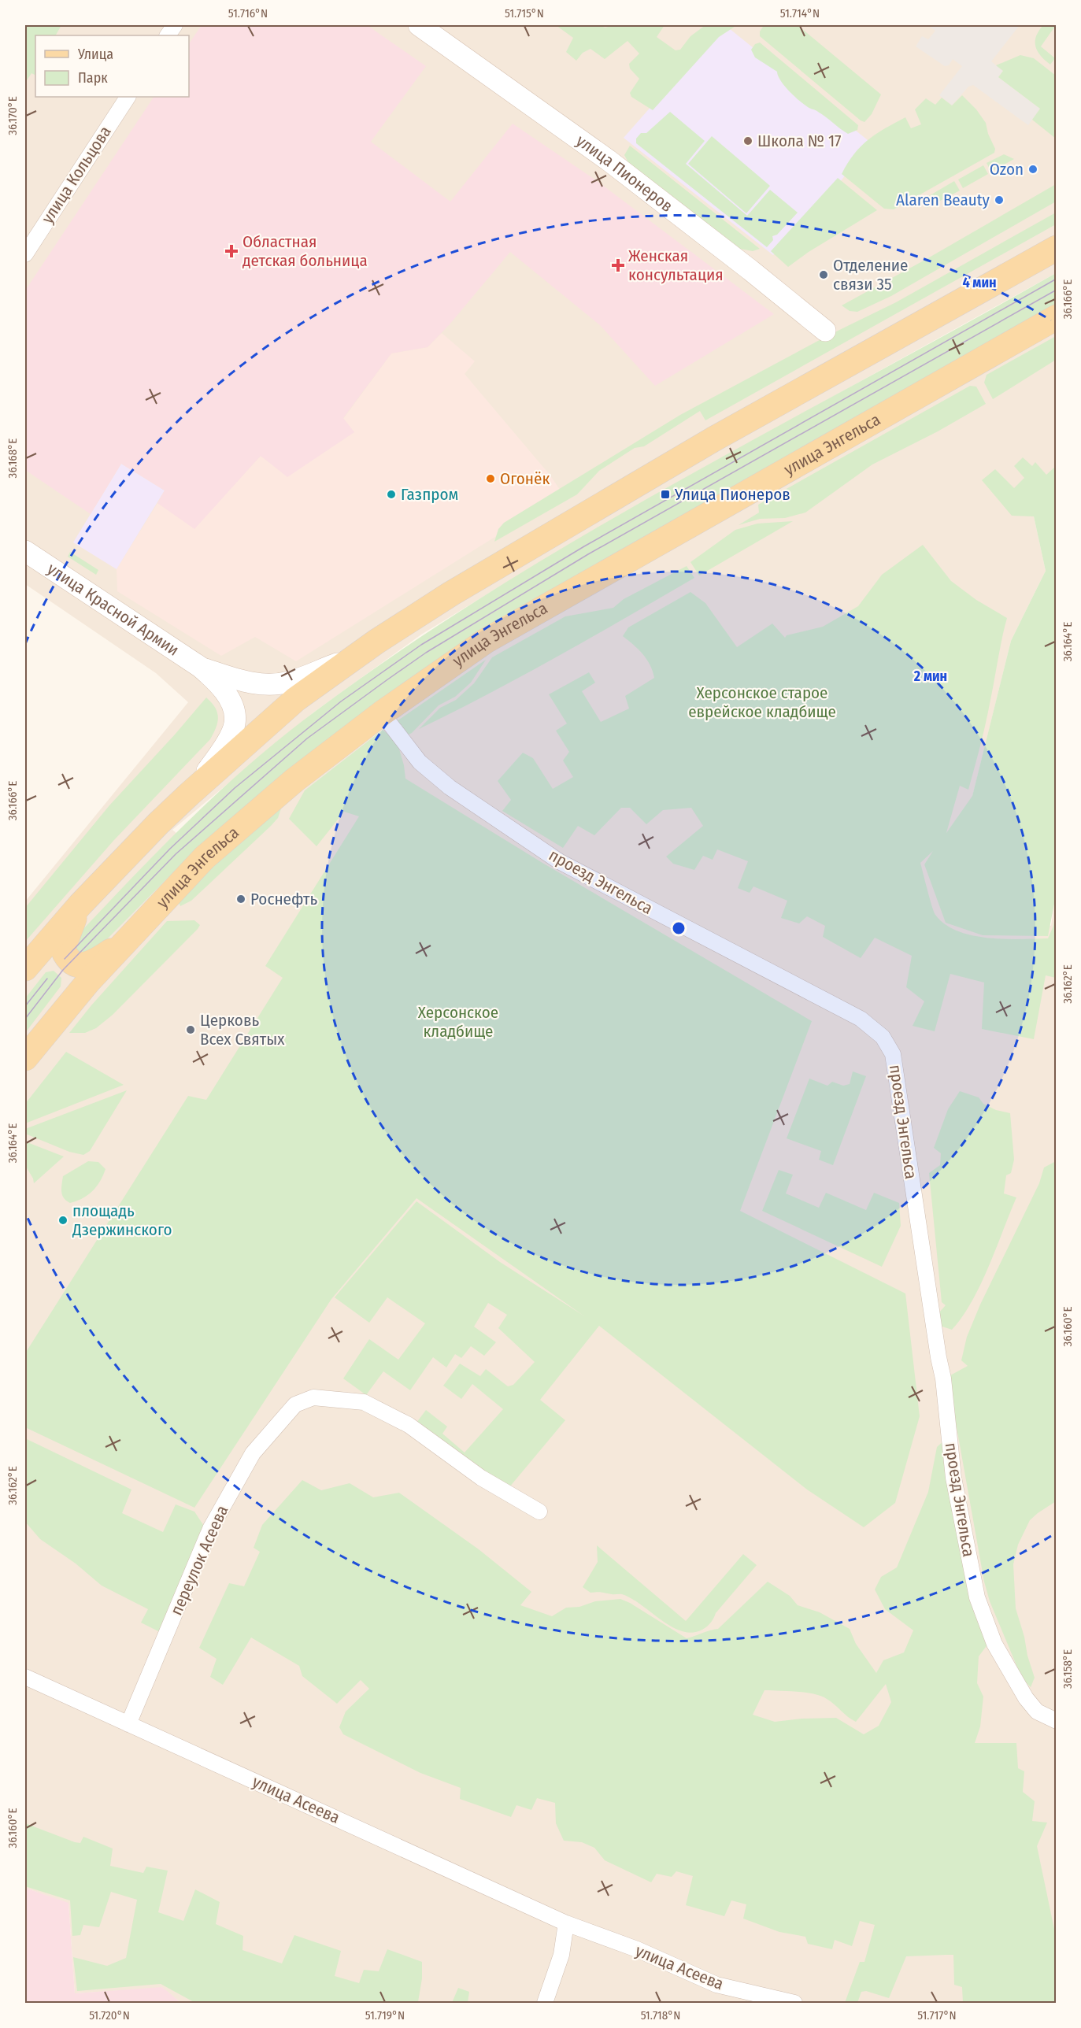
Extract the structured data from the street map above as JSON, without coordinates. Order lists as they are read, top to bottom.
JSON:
{
  "streets": {
    "main road": ["улица Пионеров", "улица Энгельса", "улица Красной Армии"],
    "street": [
      "улица Кольцова",
      "проезд Энгельса",
      "переулок Асеева",
      "улица Асеева"
    ]
  },
  "crossings": [
    ["улица Энгельса", "проезд Энгельса"],
    ["переулок Асеева", "улица Асеева"]
  ],
  "parks": ["Херсонское старое еврейское кладбище", "Херсонское кладбище"],
  "places": {
    "other": [
      "Школа № 17",
      "Ozon",
      "Alaren Beauty",
      "Отделение связи 35",
      "Огонёк",
      "Газпром",
      "Роснефть",
      "Церковь Всех Святых",
      "площадь Дзержинского"
    ],
    "health": ["Областная детская больница", "Женская консультация"],
    "transit": ["Улица Пионеров"]
  },
  "legend": ["Улица", "Парк"],
  "coordinates": [
    "51.716°N",
    "51.715°N",
    "51.714°N",
    "36.170°E",
    "36.166°E",
    "36.168°E",
    "36.164°E",
    "36.162°E",
    "36.160°E",
    "36.158°E",
    "51.720°N",
    "51.719°N",
    "51.718°N",
    "51.717°N"
  ],
  "rings": ["4 мин", "2 мин"]
}
